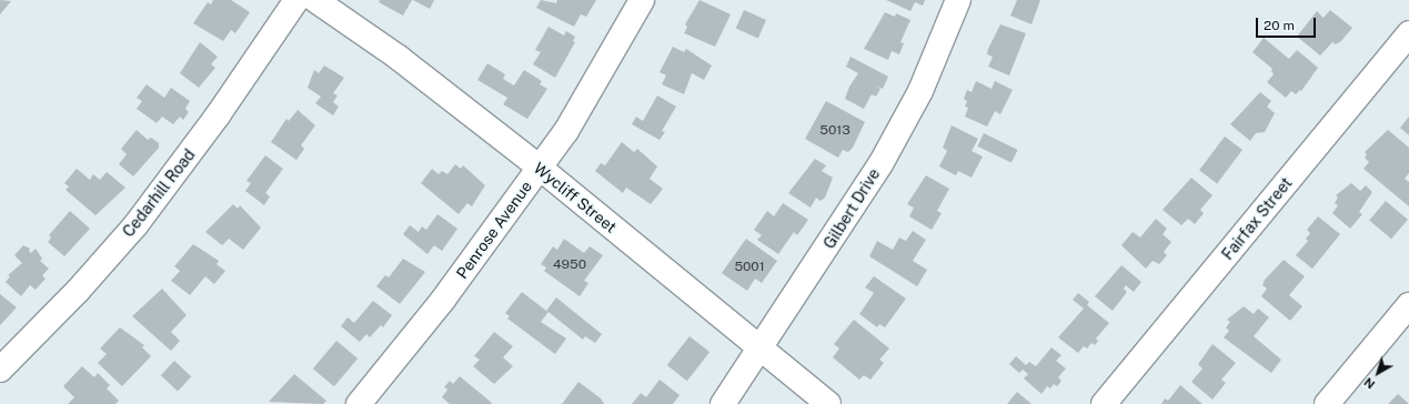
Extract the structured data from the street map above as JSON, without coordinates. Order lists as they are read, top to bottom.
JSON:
{
  "streets": {
    "street": [
      "Cedarhill Road",
      "Wycliff Street",
      "Gilbert Drive",
      "Fairfax Street",
      "Penrose Avenue"
    ]
  },
  "crossings": [
    ["Wycliff Street", "Gilbert Drive"],
    ["Wycliff Street", "Penrose Avenue"]
  ],
  "house_numbers": ["5013", "4950", "5001"],
  "scale_bar": "20 m",
  "north": "bottom left"
}
